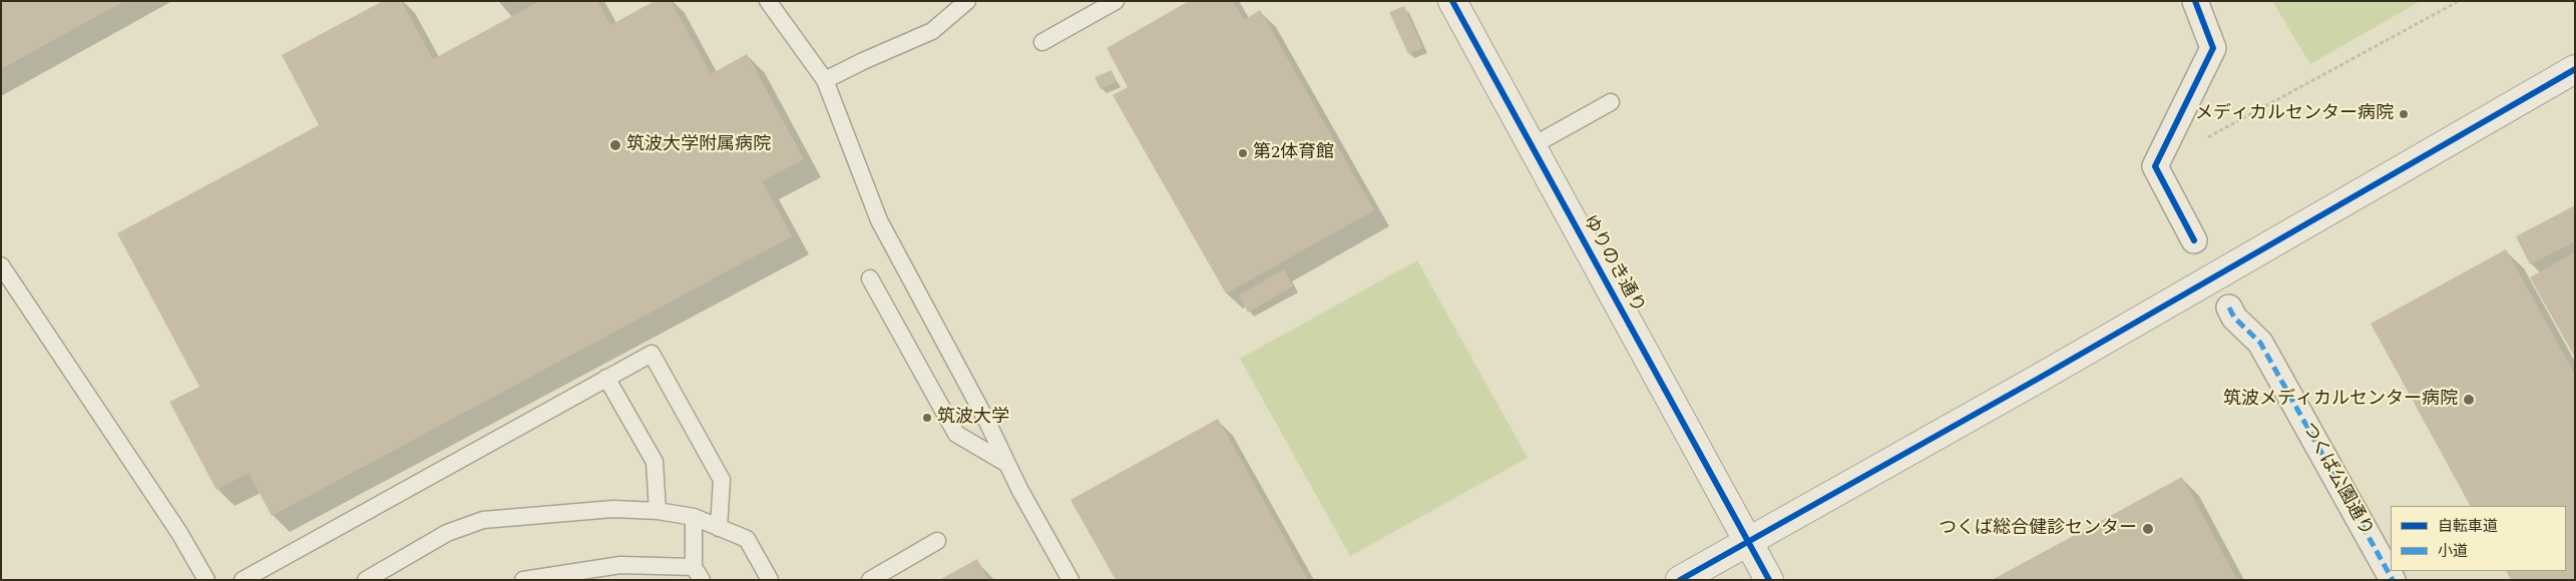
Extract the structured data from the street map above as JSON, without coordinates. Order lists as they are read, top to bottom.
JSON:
{
  "streets": {
    "street": ["ゆりのき通り", "つくば公園通り"]
  },
  "places": [
    "メディカルセンター病院",
    "筑波大学附属病院",
    "第2体育館",
    "筑波メディカルセンター病院",
    "筑波大学",
    "つくば総合健診センター"
  ],
  "legend": ["自転車道", "小道"]
}
